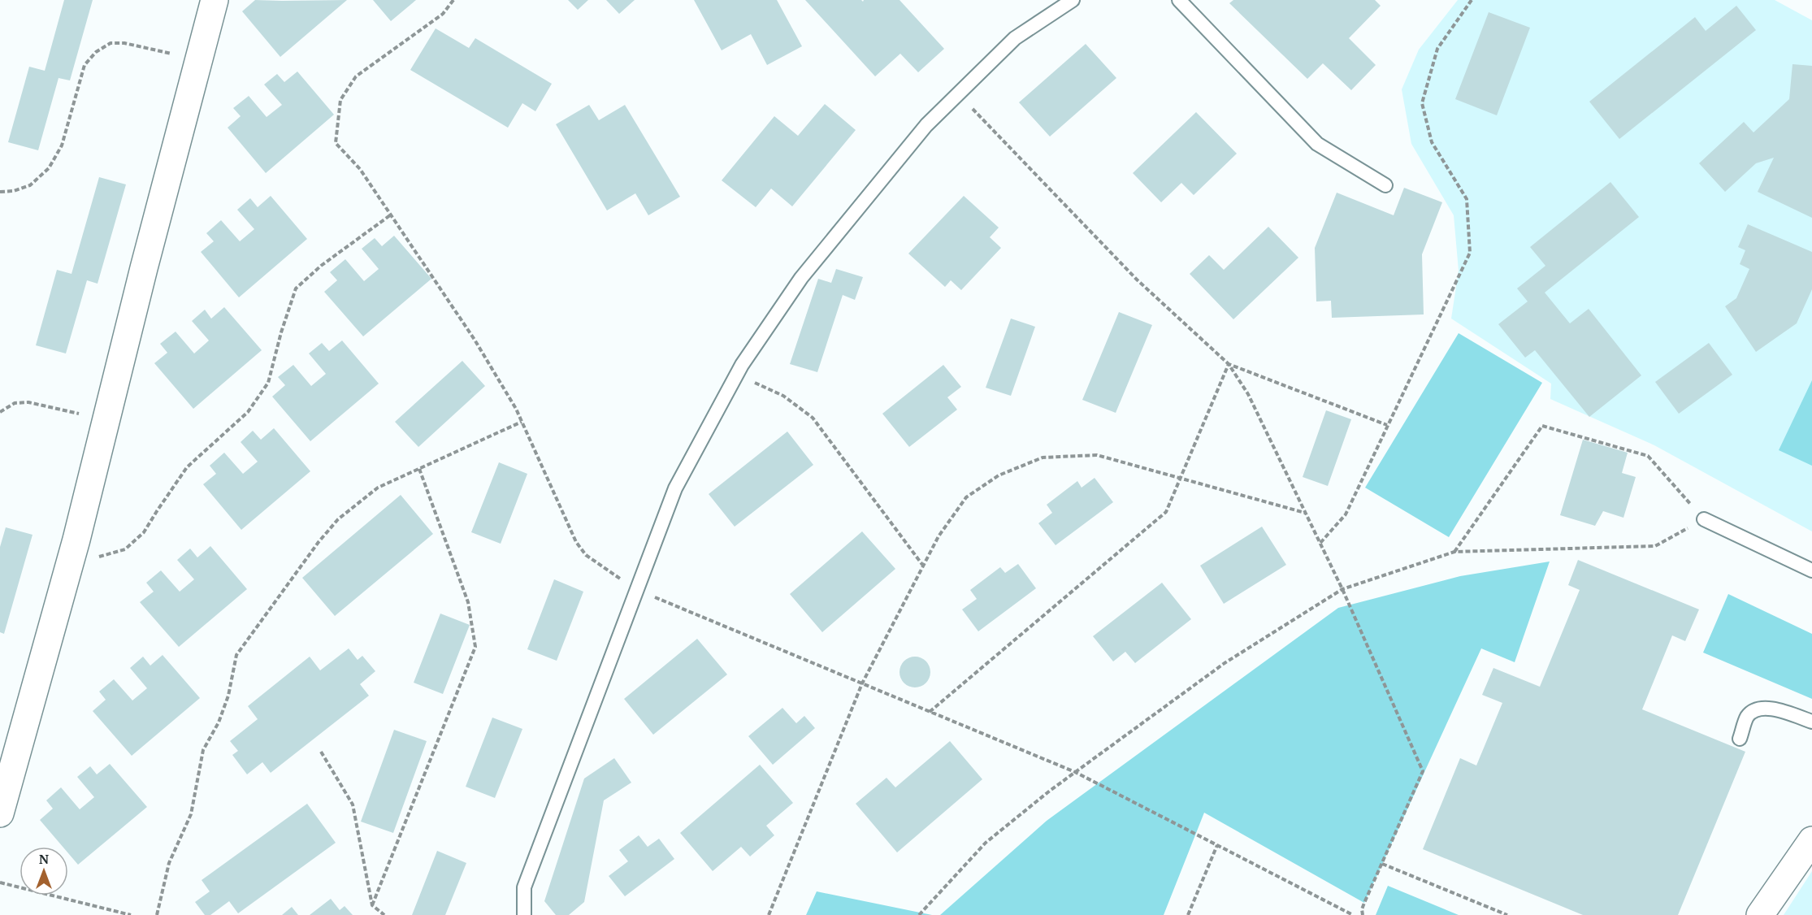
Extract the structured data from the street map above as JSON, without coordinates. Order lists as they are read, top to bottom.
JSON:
{
  "north": "top"
}
